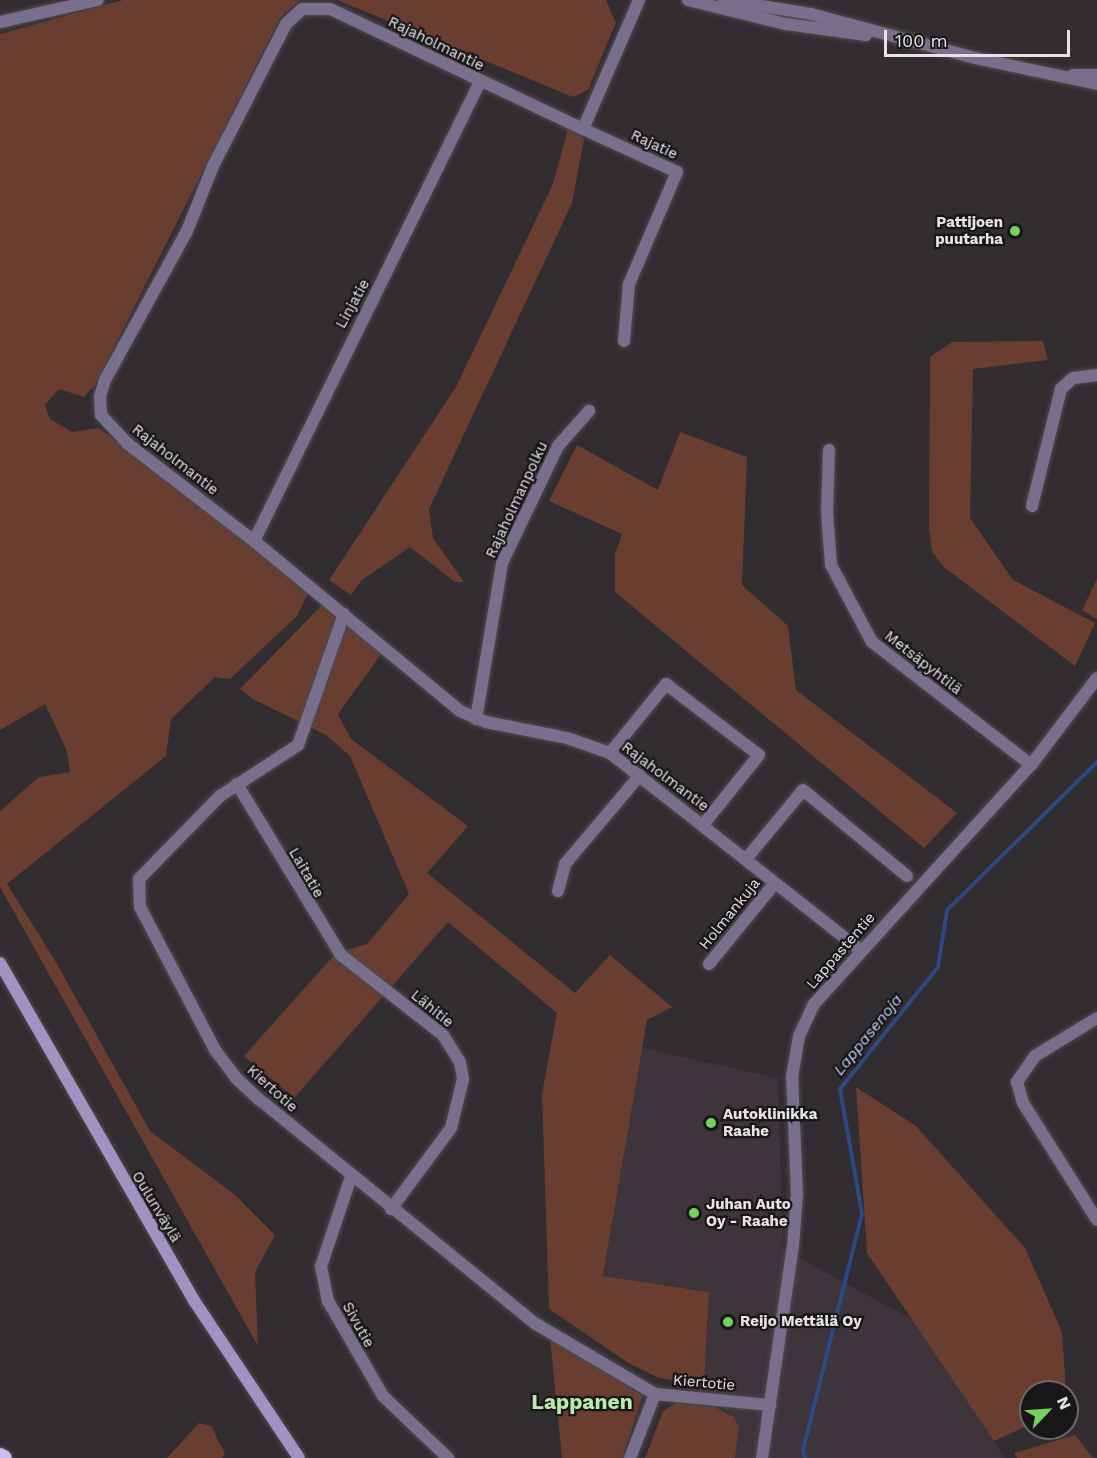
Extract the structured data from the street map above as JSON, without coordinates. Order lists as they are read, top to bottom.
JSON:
{
  "streets": {
    "main road": ["Oulunväylä"],
    "street": [
      "Rajaholmantie",
      "Rajatie",
      "Linjatie",
      "Rajaholmanpolku",
      "Metsäpyhtilä",
      "Laitatie",
      "Holmankuja",
      "Lappastentie",
      "Lähitie",
      "Kiertotie",
      "Sivutie"
    ]
  },
  "crossings": [
    ["Rajaholmantie", "Rajatie"],
    ["Rajaholmantie", "Linjatie"],
    ["Rajaholmantie", "Rajaholmanpolku"],
    ["Rajaholmantie", "Holmankuja"],
    ["Rajaholmantie", "Lappastentie"],
    ["Rajaholmantie", "Kiertotie"],
    ["Metsäpyhtilä", "Lappastentie"],
    ["Laitatie", "Lähitie"],
    ["Laitatie", "Kiertotie"],
    ["Lappastentie", "Kiertotie"],
    ["Lähitie", "Kiertotie"],
    ["Kiertotie", "Sivutie"]
  ],
  "districts": ["Lappanen"],
  "water": ["Lappasenoja"],
  "places": [
    "Pattijoen puutarha",
    "Autoklinikka Raahe",
    "Juhan Auto Oy - Raahe",
    "Reijo Mettälä Oy"
  ],
  "scale_bar": "100 m",
  "north": "top right"
}
